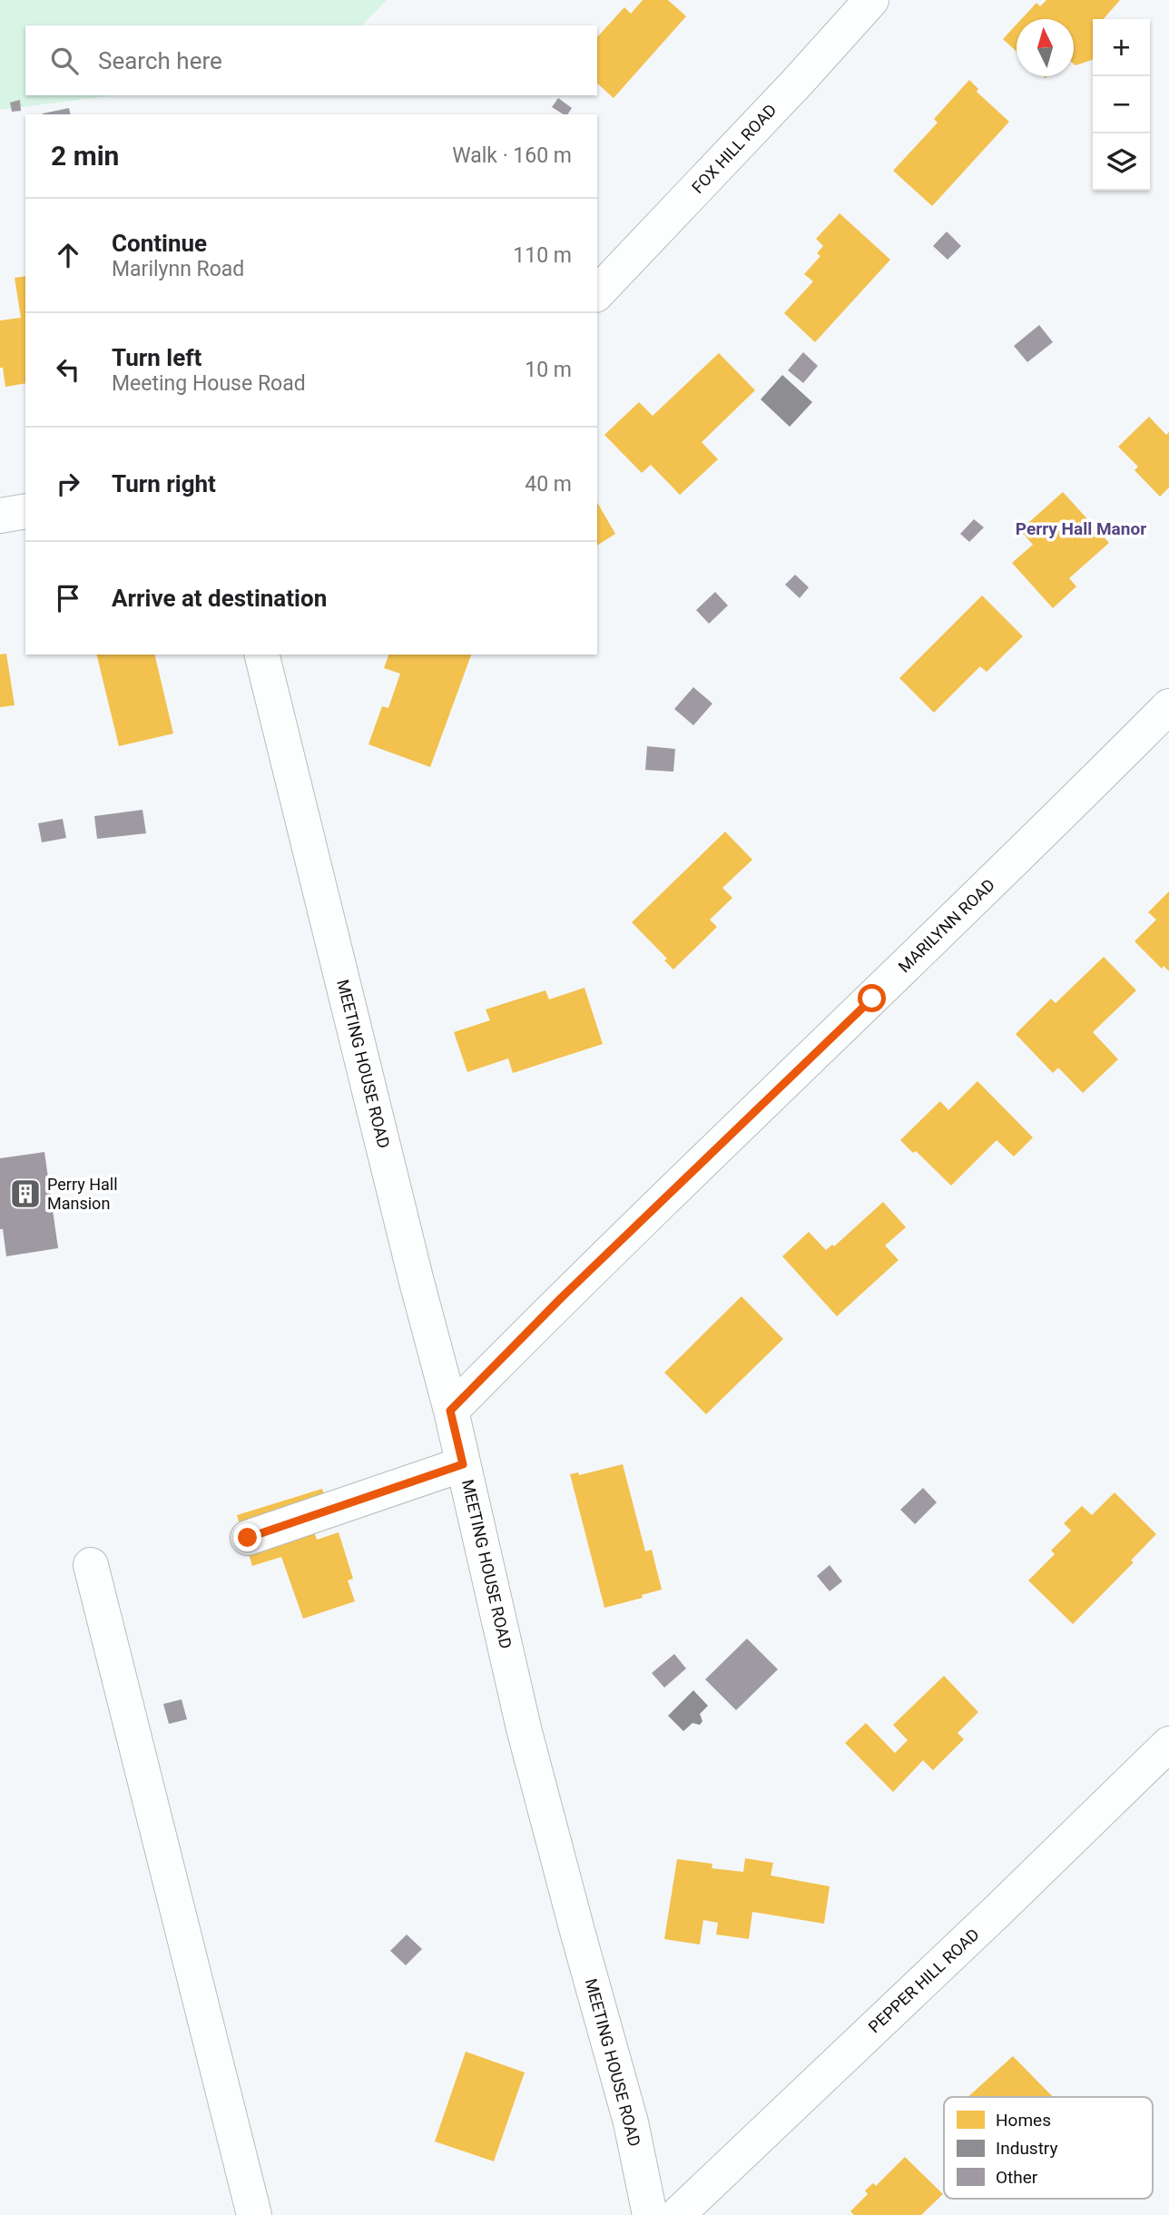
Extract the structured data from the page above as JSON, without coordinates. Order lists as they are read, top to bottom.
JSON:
{
  "streets": {
    "street": [
      "FOX HILL ROAD",
      "MARILYNN ROAD",
      "MEETING HOUSE ROAD",
      "PEPPER HILL ROAD"
    ]
  },
  "crossings": [
    ["MARILYNN ROAD", "MEETING HOUSE ROAD"]
  ],
  "districts": ["Perry Hall Manor"],
  "places": {
    "building": ["Perry Hall Mansion"]
  },
  "legend": ["Homes", "Industry", "Other"],
  "north": "top",
  "page": {
    "map_buttons": ["+", "−"],
    "search": "Search here",
    "heading": ["2 min", "Walk · 160 m"],
    "list": [
      ["Continue", "Marilynn Road", "110 m"],
      ["Turn left", "Meeting House Road", "10 m"],
      ["Turn right", "40 m"],
      "Arrive at destination"
    ]
  }
}
